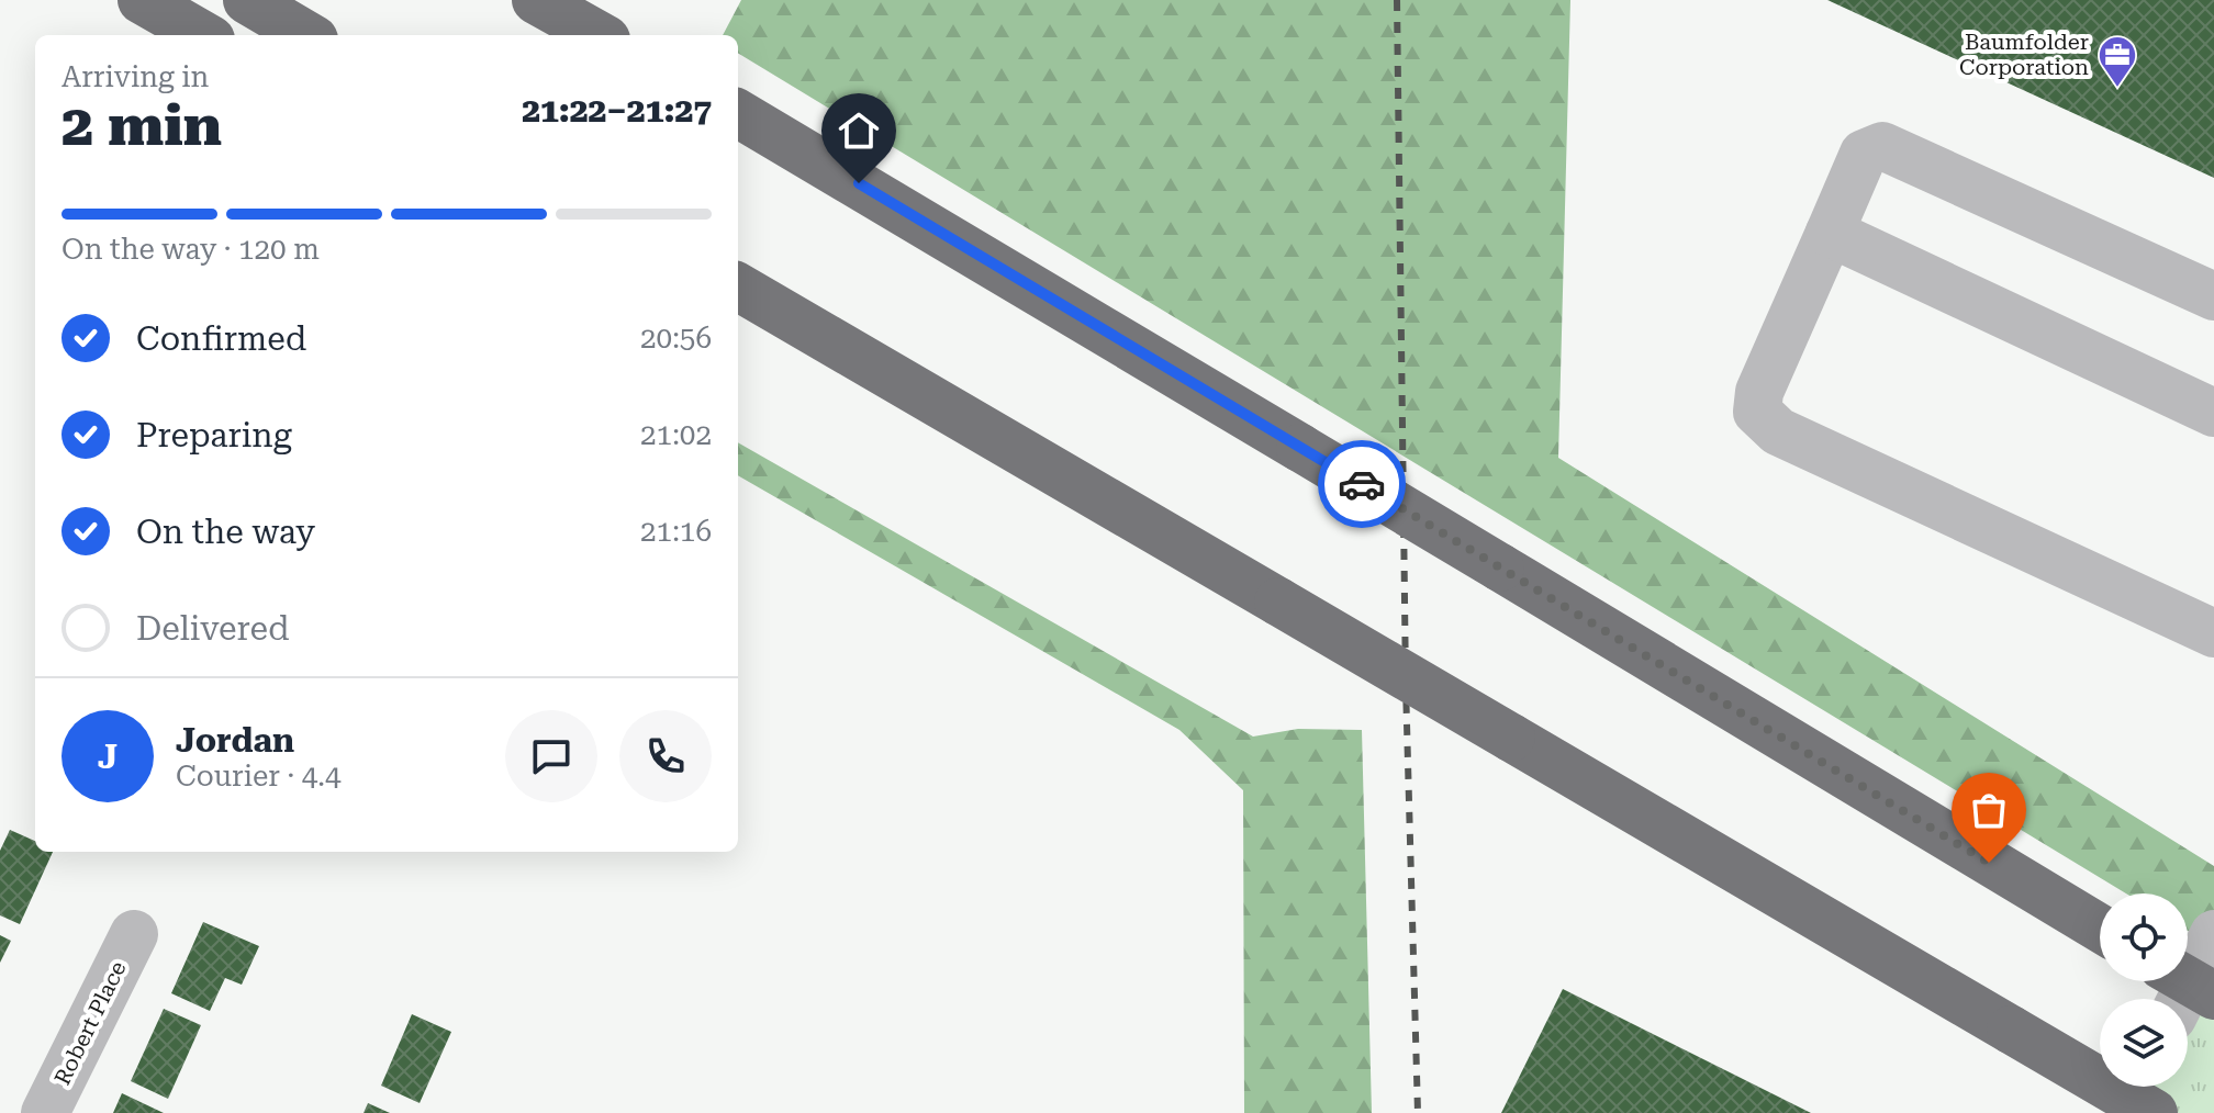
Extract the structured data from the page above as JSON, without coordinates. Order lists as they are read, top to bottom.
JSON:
{
  "streets": {
    "street": ["Robert Place"]
  },
  "places": {
    "office": ["Baumfolder Corporation"]
  },
  "page": {
    "heading": ["2 min", "Arriving in", "21:22–21:27"],
    "panel": ["Jordan", "Courier · 4.4"],
    "bar": "On the way · 120 m",
    "list": [
      ["Confirmed", "20:56"],
      ["Preparing", "21:02"],
      ["On the way", "21:16"],
      "Delivered"
    ],
    "round": "J"
  }
}
